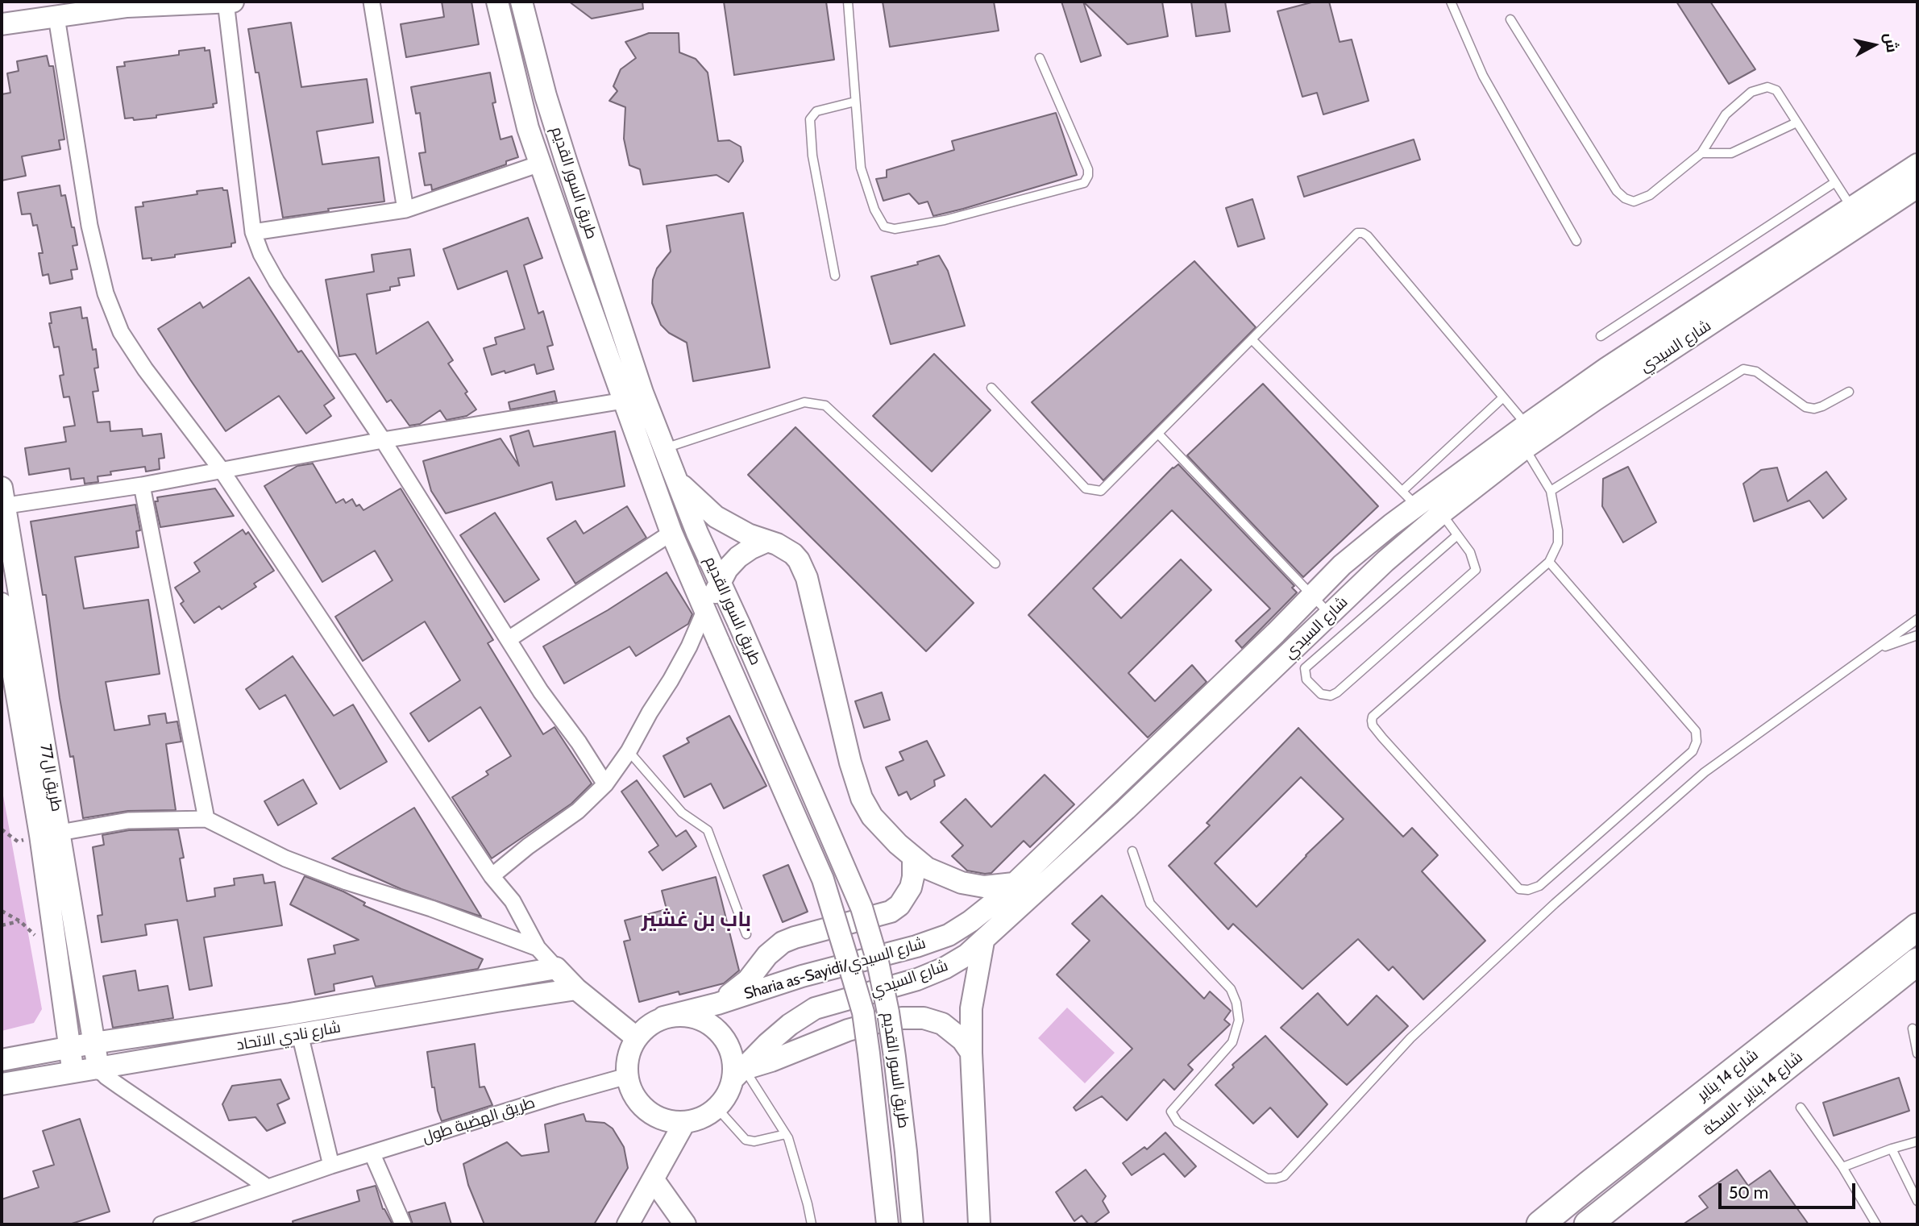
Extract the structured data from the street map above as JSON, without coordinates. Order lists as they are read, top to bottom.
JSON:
{
  "streets": {
    "highway": ["شارع 14 يناير", "شارع 14 يناير -السكة"],
    "main road": [
      "طريق السور القديم",
      "شارع السيدي",
      "طريق ال77",
      "Sharia as-Sayidi/شارع السيدي",
      "شارع نادي الاتحاد"
    ],
    "street": ["طريق الهضبة طول"]
  },
  "crossings": [
    ["شارع السيدي", "Sharia as-Sayidi/شارع السيدي"],
    ["شارع السيدي", "طريق الهضبة طول"],
    ["طريق ال77", "شارع نادي الاتحاد"],
    ["Sharia as-Sayidi/شارع السيدي", "طريق الهضبة طول"]
  ],
  "districts": ["باب بن غشير"],
  "scale_bar": "50 m",
  "north": "right"
}
